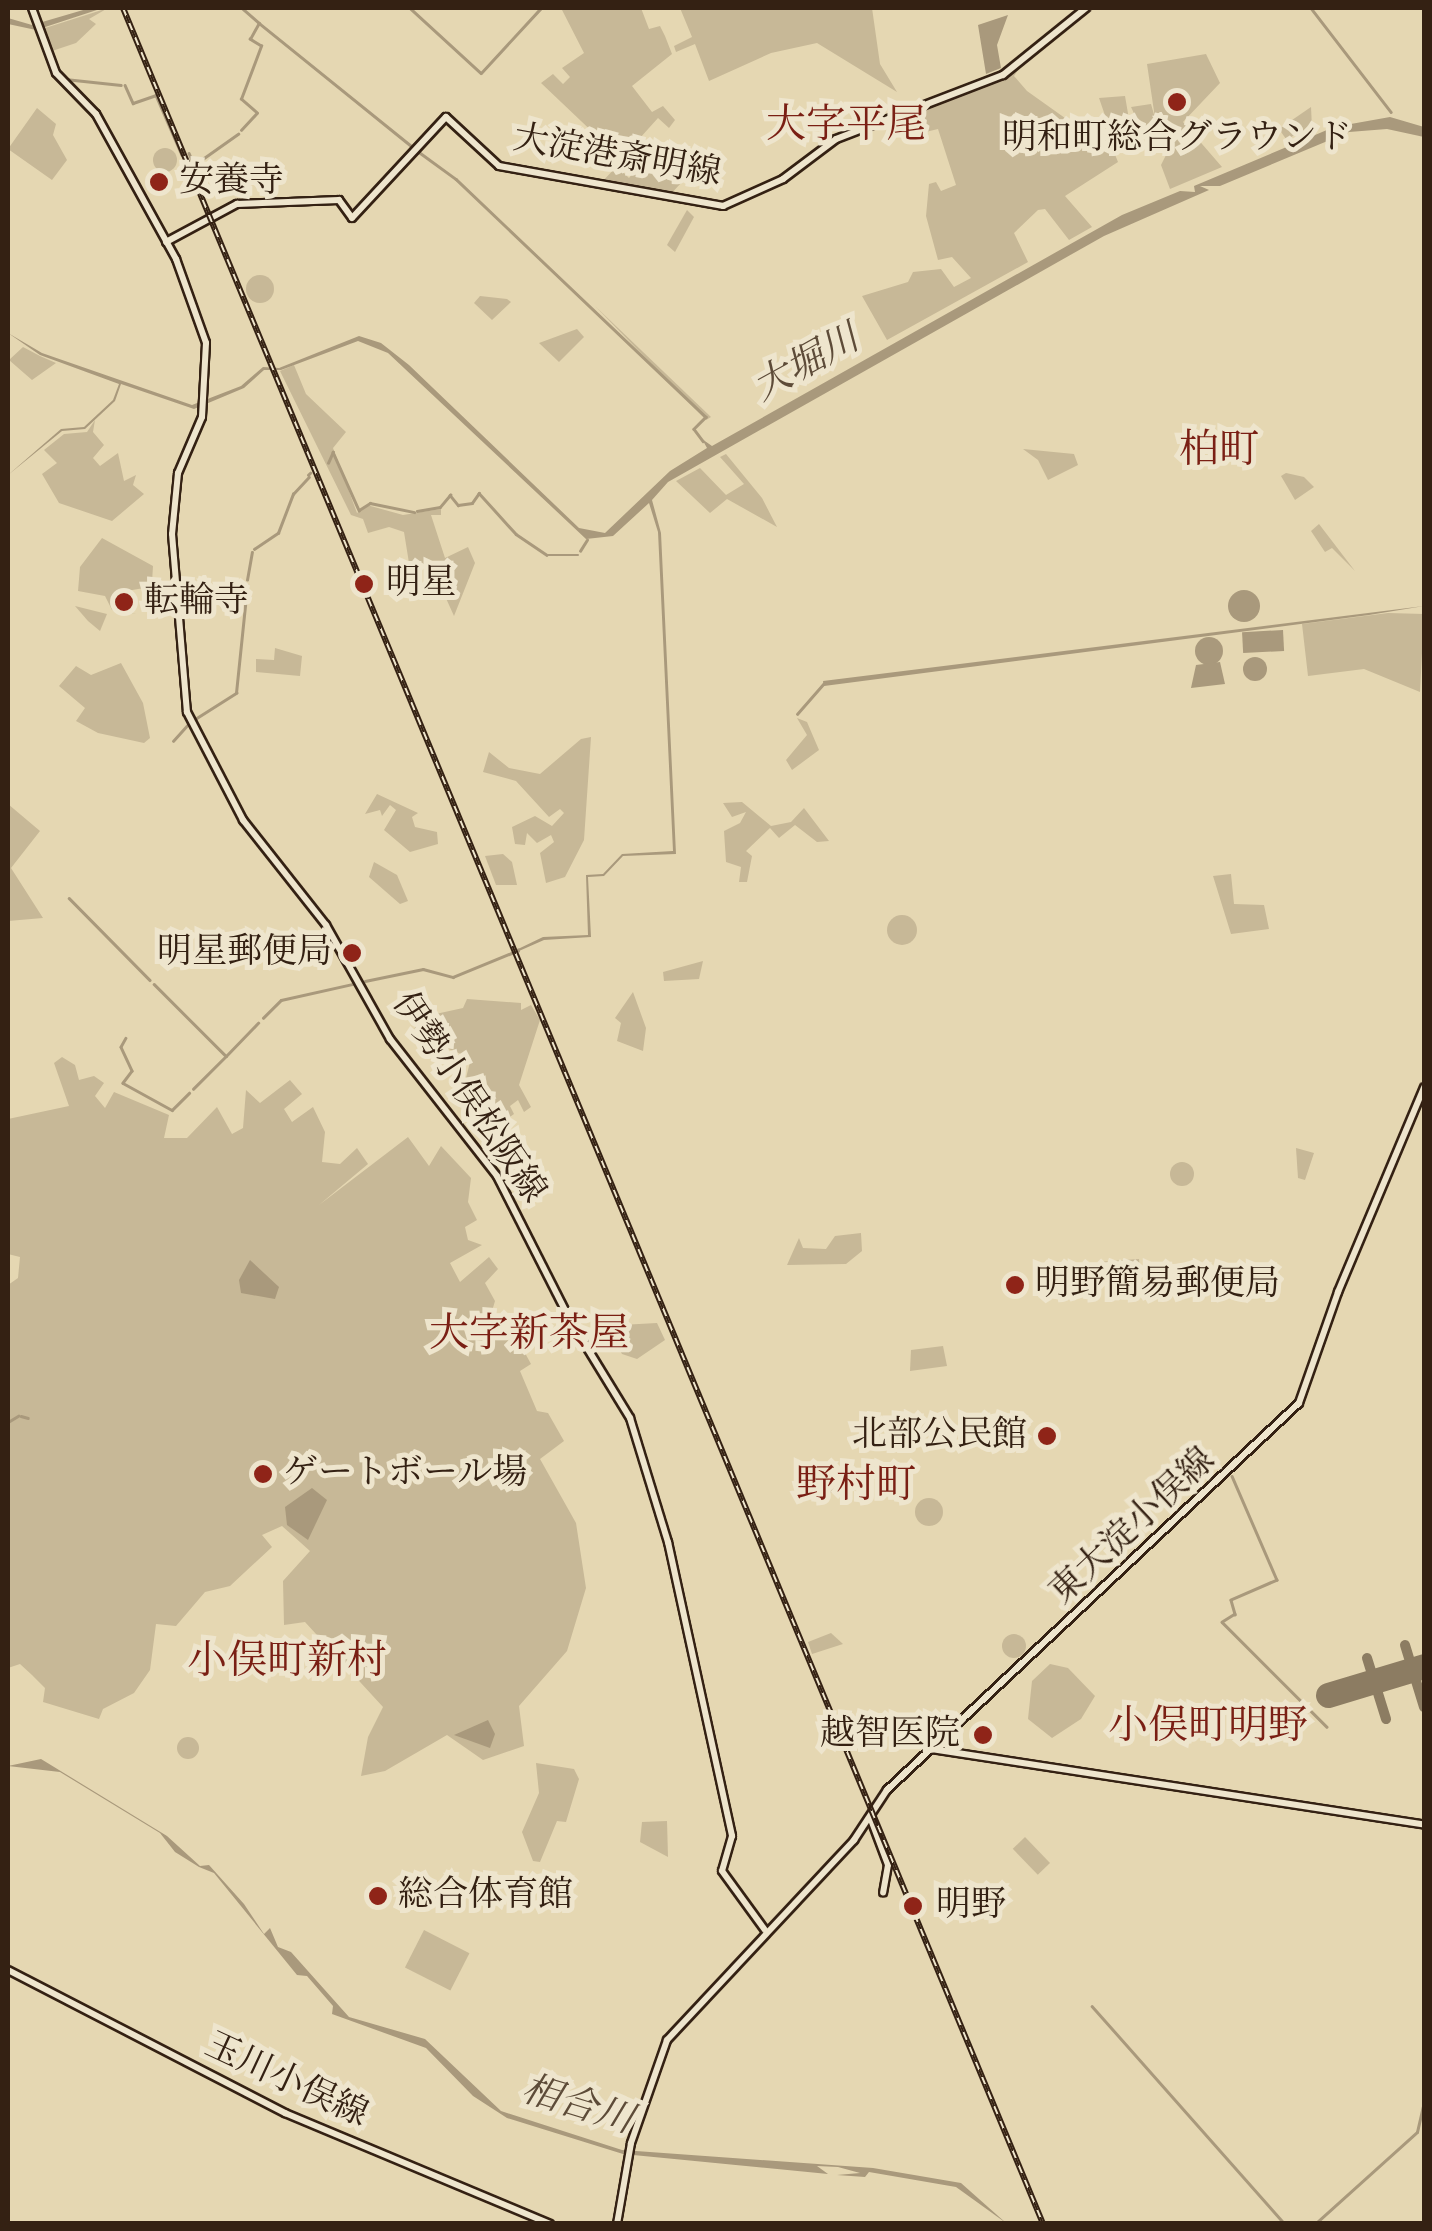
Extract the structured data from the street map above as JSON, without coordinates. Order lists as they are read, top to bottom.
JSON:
{
  "streets": {
    "main road": [
      "大淀港斎明線",
      "伊勢小俣松阪線",
      "東大淀小俣線",
      "玉川小俣線"
    ]
  },
  "crossings": [
    ["大淀港斎明線", "伊勢小俣松阪線"],
    ["伊勢小俣松阪線", "東大淀小俣線"]
  ],
  "districts": [
    "大字平尾",
    "柏町",
    "大字新茶屋",
    "野村町",
    "小俣町新村",
    "小俣町明野"
  ],
  "water": ["大堀川", "相合川"],
  "places": [
    "明和町総合グラウンド",
    "安養寺",
    "明星",
    "転輪寺",
    "明星郵便局",
    "明野簡易郵便局",
    "北部公民館",
    "ゲートボール場",
    "越智医院",
    "総合体育館",
    "明野"
  ]
}
